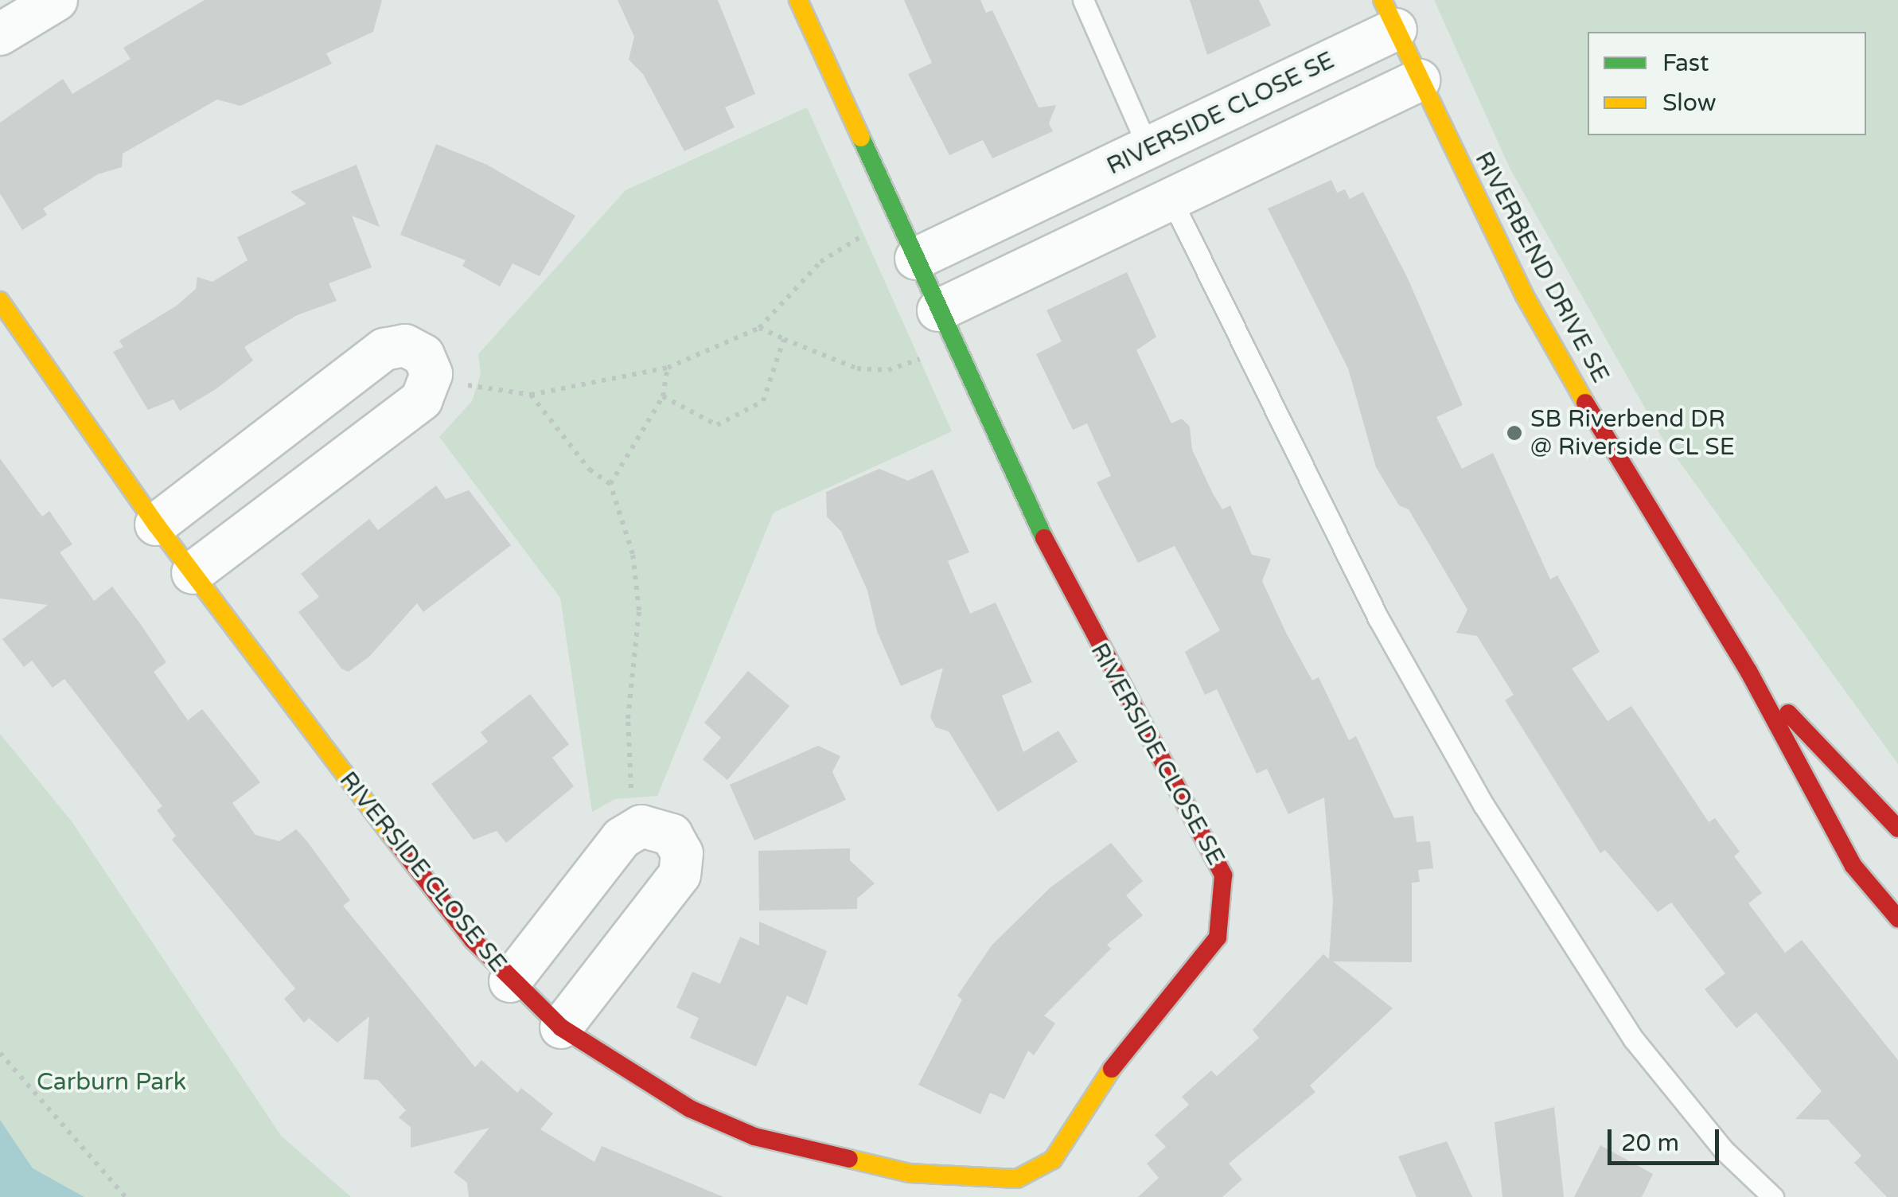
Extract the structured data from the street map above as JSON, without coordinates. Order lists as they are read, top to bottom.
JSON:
{
  "streets": {
    "street": ["RIVERSIDE CLOSE SE", "RIVERBEND DRIVE SE"]
  },
  "crossings": [
    ["RIVERSIDE CLOSE SE", "RIVERBEND DRIVE SE"]
  ],
  "parks": ["Carburn Park"],
  "places": ["SB Riverbend DR @ Riverside CL SE"],
  "legend": ["Fast", "Slow"],
  "scale_bar": "20 m"
}
